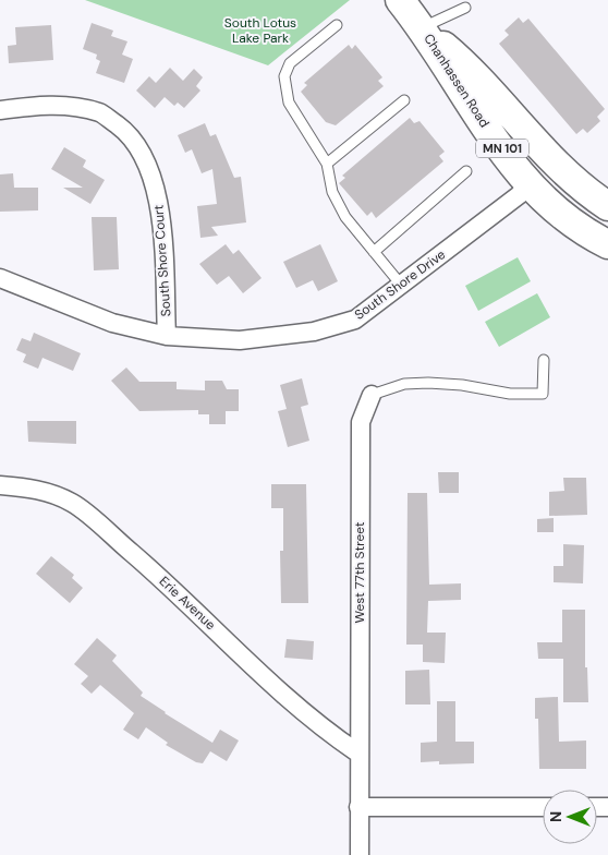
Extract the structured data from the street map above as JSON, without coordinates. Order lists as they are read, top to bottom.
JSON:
{
  "streets": {
    "main road": ["Chanhassen Road", "MN 101"],
    "street": [
      "South Shore Court",
      "South Shore Drive",
      "West 77th Street",
      "Erie Avenue"
    ]
  },
  "crossings": [
    ["Chanhassen Road", "South Shore Drive"],
    ["South Shore Court", "South Shore Drive"],
    ["West 77th Street", "Erie Avenue"]
  ],
  "parks": ["South Lotus Lake Park"],
  "north": "left"
}
